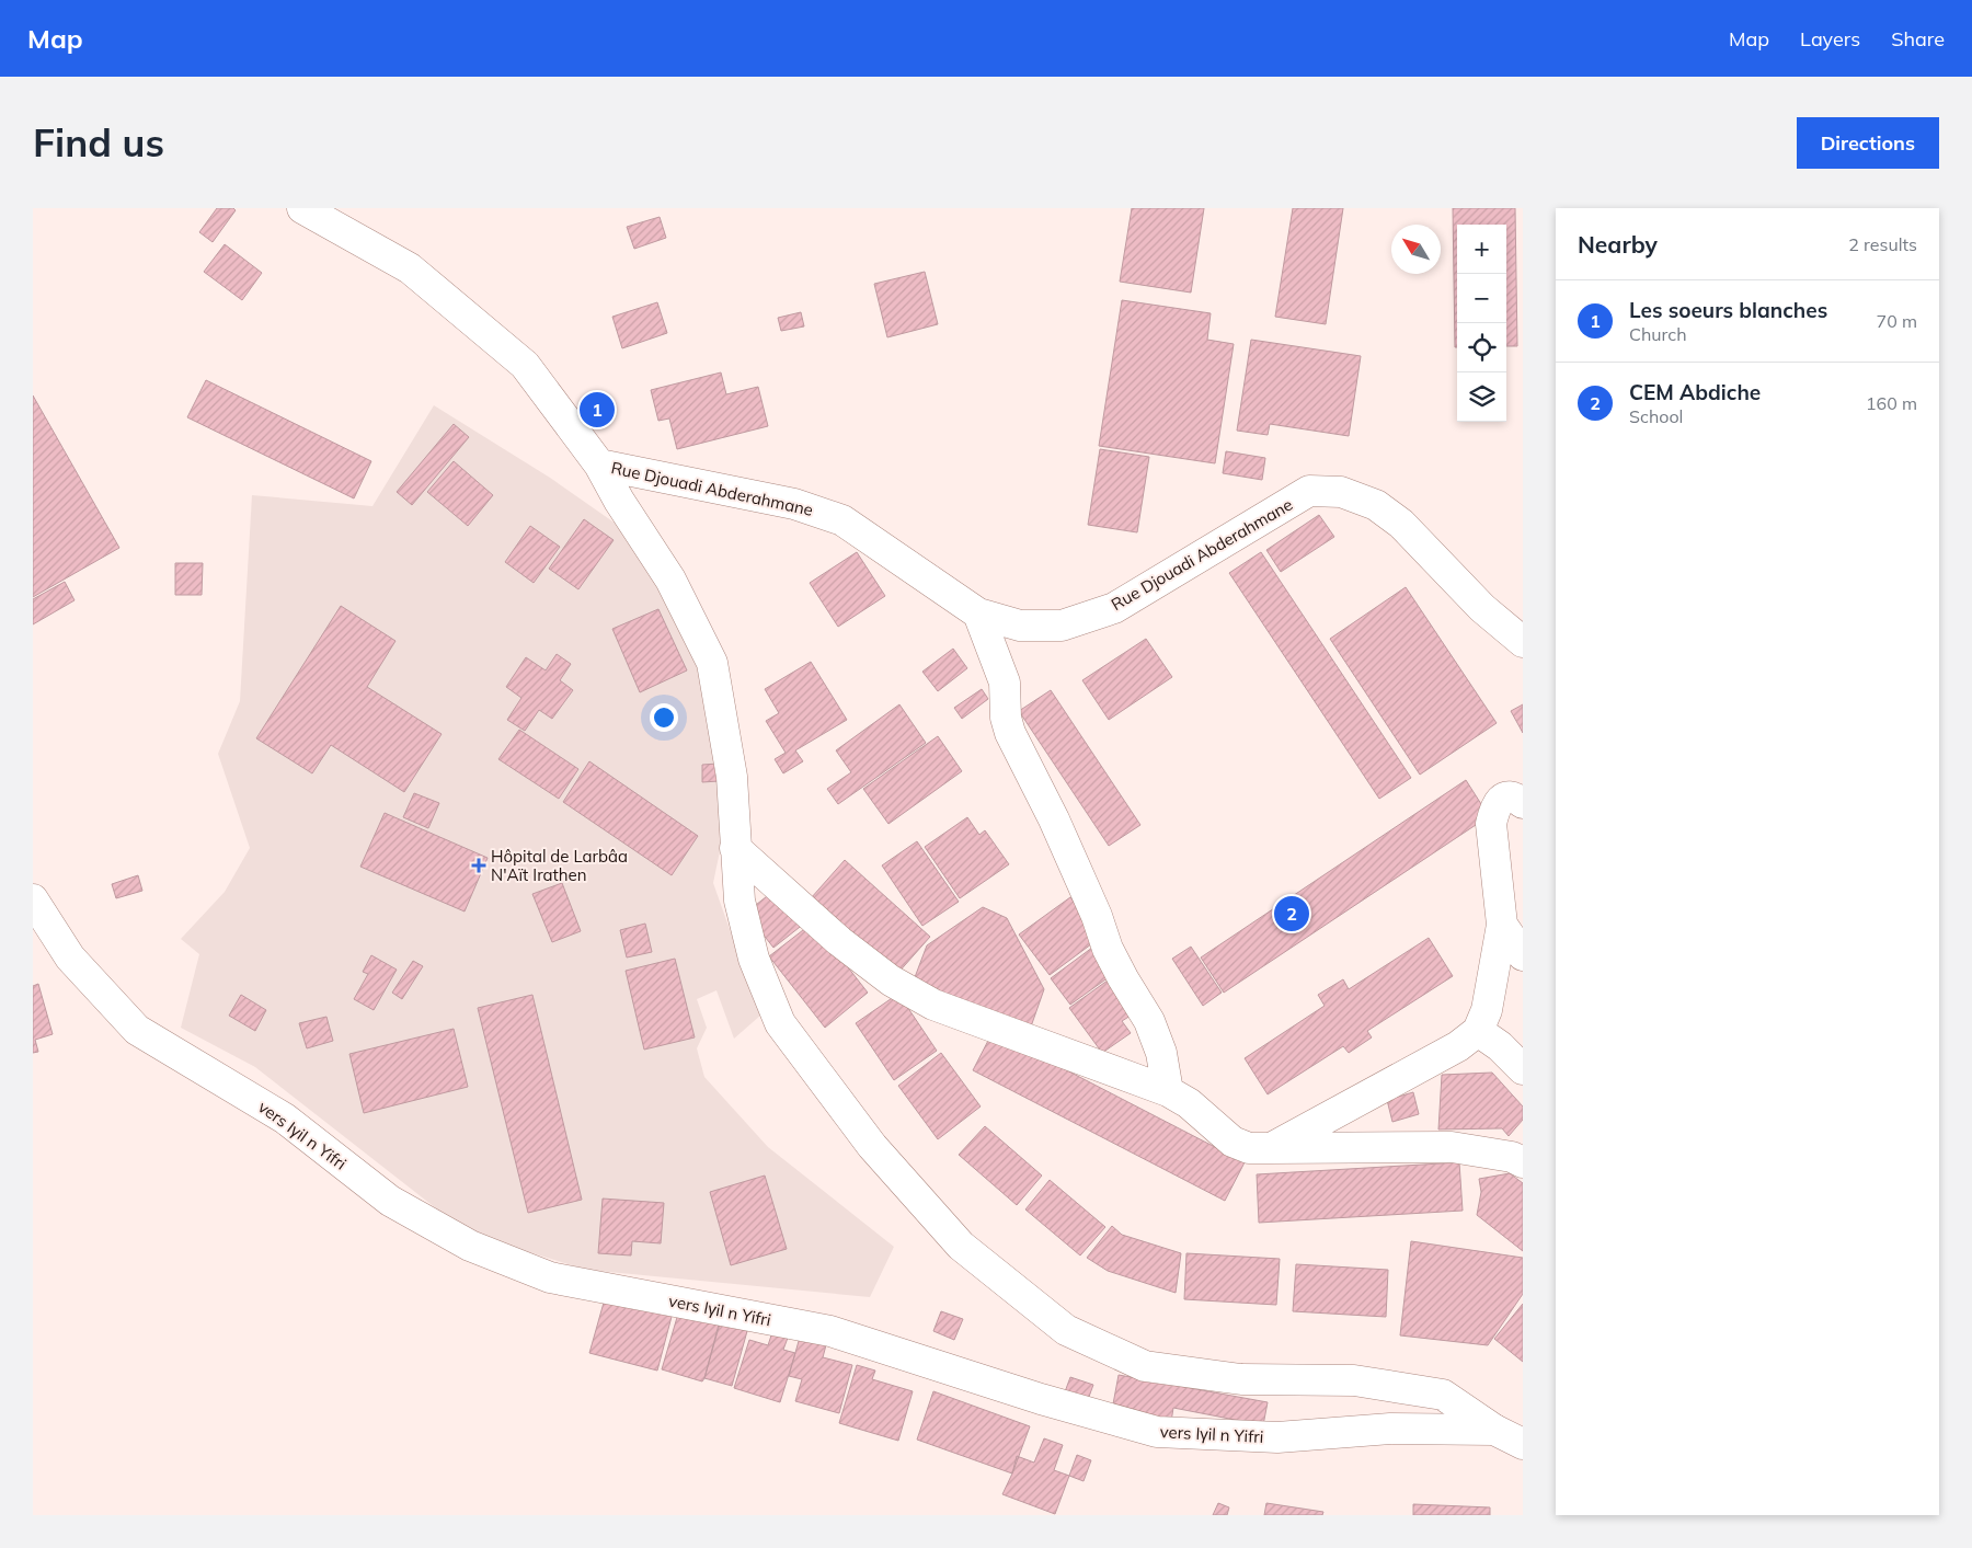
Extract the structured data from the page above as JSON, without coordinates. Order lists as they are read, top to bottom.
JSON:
{
  "streets": {
    "street": ["Rue Djouadi Abderahmane", "vers Iγil n Yifri"]
  },
  "places": {
    "health": ["Hôpital de Larbâa N'Aït Irathen"]
  },
  "north": "top left",
  "page": {
    "header": "Map",
    "nav": ["Map", "Layers", "Share"],
    "buttons": "Directions",
    "title": "Find us",
    "heading": ["Nearby", "2 results"],
    "map_buttons": ["+", "−"],
    "list": [
      {
        "mark": "1",
        "name": "Les soeurs blanches",
        "note": "Church",
        "value": "70 m"
      },
      {
        "mark": "2",
        "name": "CEM Abdiche",
        "note": "School",
        "value": "160 m"
      }
    ],
    "pins": ["1", "2"]
  }
}
